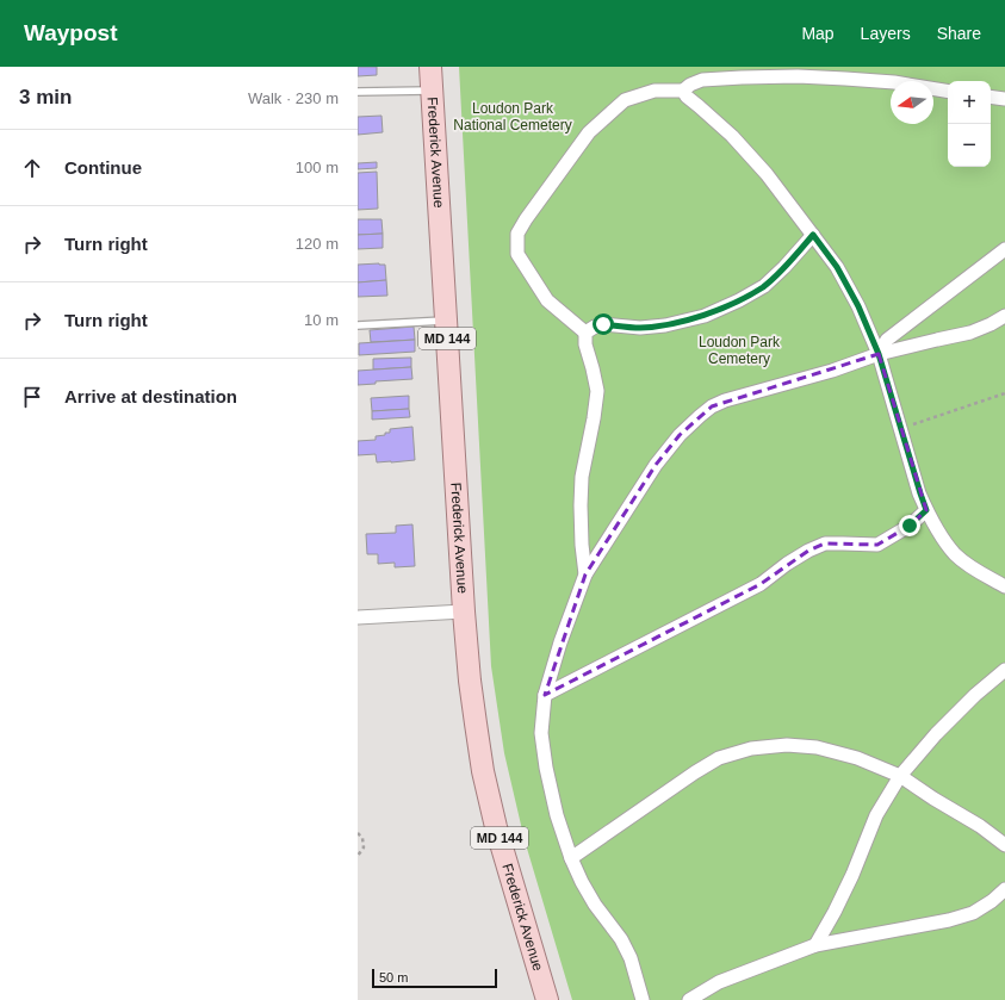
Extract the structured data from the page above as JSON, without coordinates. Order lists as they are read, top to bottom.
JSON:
{
  "streets": {
    "main road": ["Frederick Avenue", "MD 144"]
  },
  "parks": ["Loudon Park National Cemetery", "Loudon Park Cemetery"],
  "scale_bar": "50 m",
  "north": "left",
  "page": {
    "header": "Waypost",
    "nav": ["Map", "Layers", "Share"],
    "heading": ["3 min", "Walk · 230 m"],
    "map_buttons": ["+", "−"],
    "list": [
      ["Continue", "100 m"],
      ["Turn right", "120 m"],
      ["Turn right", "10 m"],
      "Arrive at destination"
    ],
    "scale": "50 m"
  }
}
